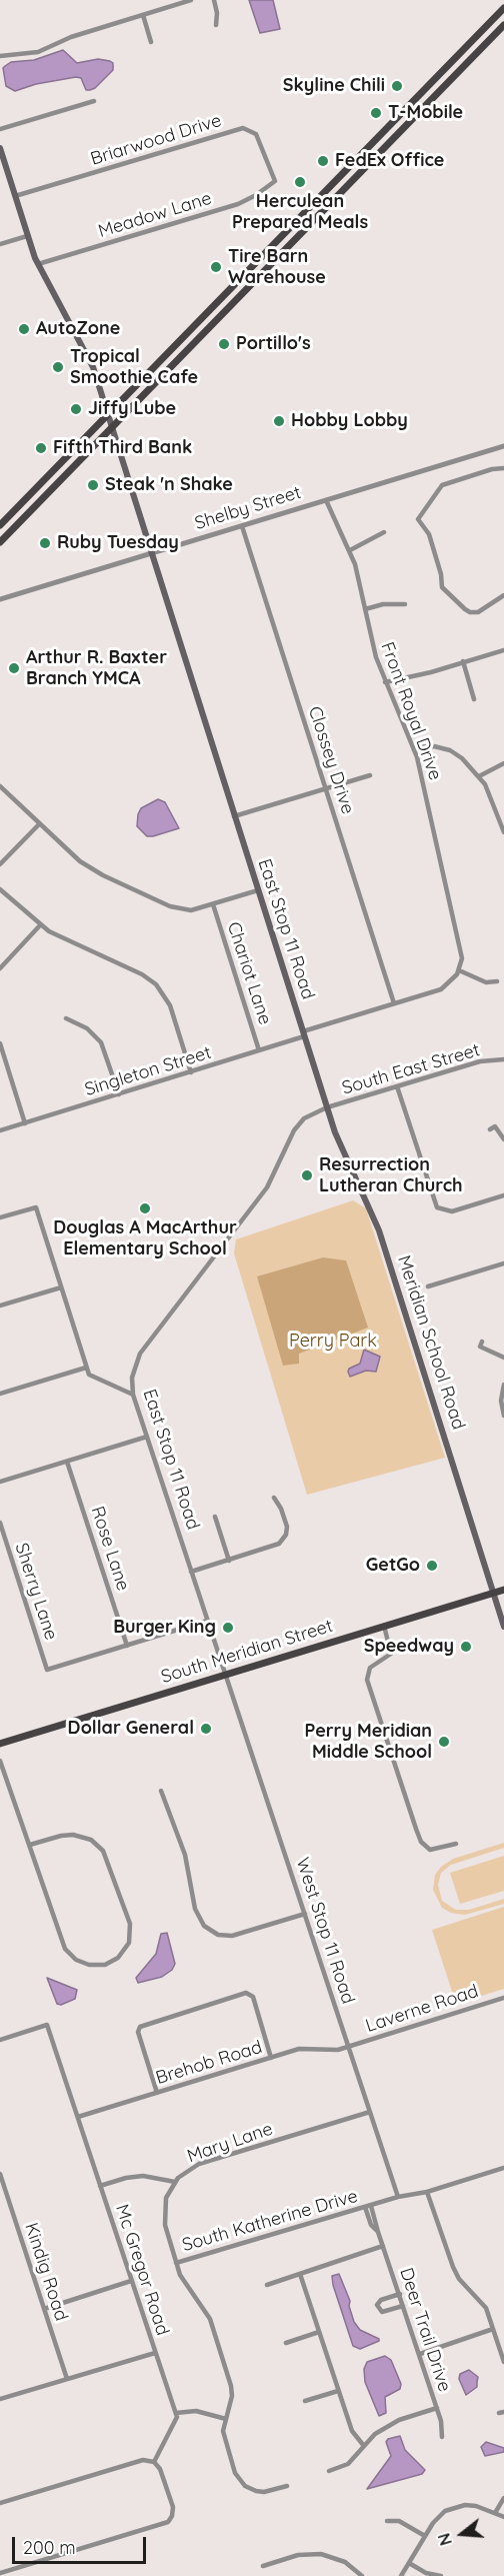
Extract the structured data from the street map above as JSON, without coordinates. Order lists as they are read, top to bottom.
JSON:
{
  "streets": {
    "main road": ["East Stop 11 Road", "Meridian School Road", "South Meridian Street"],
    "street": [
      "Briarwood Drive",
      "Meadow Lane",
      "Shelby Street",
      "Front Royal Drive",
      "Clossey Drive",
      "Chariot Lane",
      "South East Street",
      "Singleton Street",
      "Rose Lane",
      "Sherry Lane",
      "West Stop 11 Road",
      "Laverne Road",
      "Brehob Road",
      "Mary Lane",
      "South Katherine Drive",
      "Mc Gregor Road",
      "Kindig Road",
      "Deer Trail Drive"
    ]
  },
  "crossings": [
    ["Briarwood Drive", "Meadow Lane"],
    ["Briarwood Drive", "East Stop 11 Road"],
    ["Meadow Lane", "East Stop 11 Road"],
    ["Shelby Street", "Front Royal Drive"],
    ["Shelby Street", "Clossey Drive"],
    ["Shelby Street", "East Stop 11 Road"],
    ["Front Royal Drive", "Singleton Street"],
    ["Clossey Drive", "Singleton Street"],
    ["East Stop 11 Road", "South East Street"],
    ["East Stop 11 Road", "Singleton Street"],
    ["East Stop 11 Road", "Meridian School Road"],
    ["East Stop 11 Road", "South Meridian Street"],
    ["East Stop 11 Road", "West Stop 11 Road"],
    ["Chariot Lane", "Singleton Street"],
    ["South East Street", "Meridian School Road"],
    ["Meridian School Road", "South Meridian Street"],
    ["Rose Lane", "Sherry Lane"],
    ["South Meridian Street", "West Stop 11 Road"],
    ["West Stop 11 Road", "Laverne Road"],
    ["West Stop 11 Road", "Brehob Road"],
    ["West Stop 11 Road", "Mary Lane"],
    ["West Stop 11 Road", "South Katherine Drive"],
    ["Laverne Road", "Brehob Road"],
    ["Brehob Road", "Mc Gregor Road"],
    ["Mary Lane", "Mc Gregor Road"]
  ],
  "parks": ["Perry Park"],
  "places": [
    "Skyline Chili",
    "T-Mobile",
    "FedEx Office",
    "Herculean Prepared Meals",
    "Tire Barn Warehouse",
    "AutoZone",
    "Portillo's",
    "Tropical Smoothie Cafe",
    "Jiffy Lube",
    "Hobby Lobby",
    "Fifth Third Bank",
    "Steak 'n Shake",
    "Ruby Tuesday",
    "Arthur R. Baxter Branch YMCA",
    "Resurrection Lutheran Church",
    "Douglas A MacArthur Elementary School",
    "GetGo",
    "Burger King",
    "Speedway",
    "Dollar General",
    "Perry Meridian Middle School"
  ],
  "scale_bar": "200 m",
  "north": "left"
}
